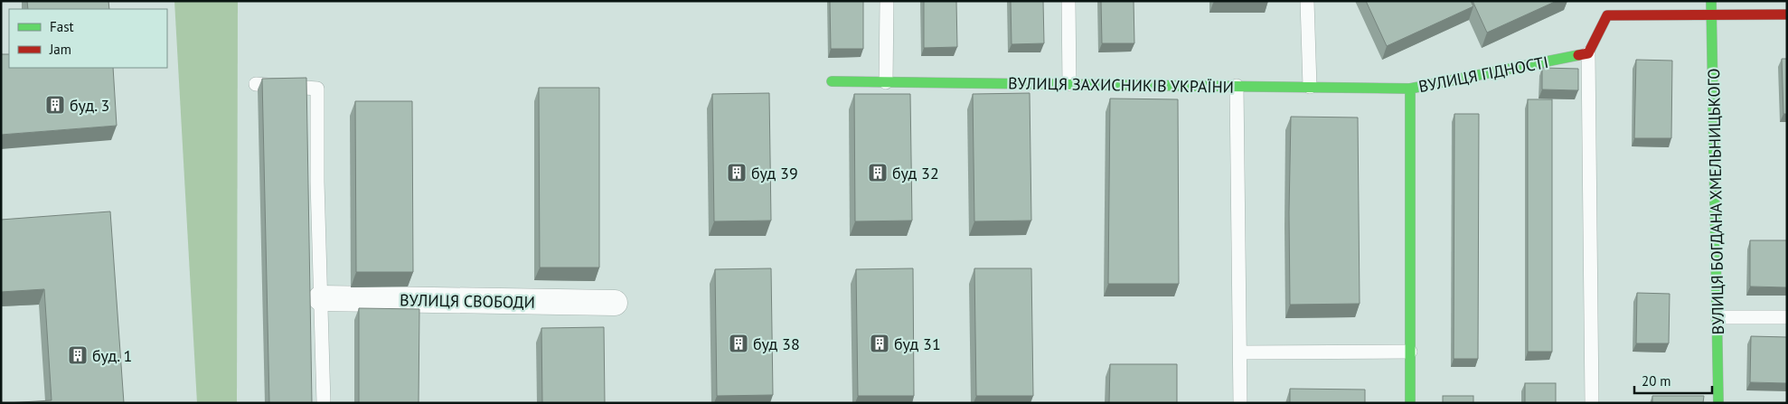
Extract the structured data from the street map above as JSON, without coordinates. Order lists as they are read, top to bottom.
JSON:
{
  "streets": {
    "street": [
      "ВУЛИЦЯ ГІДНОСТІ",
      "ВУЛИЦЯ ЗАХИСНИКІВ УКРАЇНИ",
      "ВУЛИЦЯ БОГДАНА ХМЕЛЬНИЦЬКОГО",
      "ВУЛИЦЯ СВОБОДИ"
    ]
  },
  "crossings": [
    ["ВУЛИЦЯ ГІДНОСТІ", "ВУЛИЦЯ ЗАХИСНИКІВ УКРАЇНИ"]
  ],
  "places": {
    "building": [
      "буд. 3",
      "буд 39",
      "буд 32",
      "буд 38",
      "буд 31",
      "буд. 1"
    ]
  },
  "legend": ["Fast", "Jam"],
  "scale_bar": "20 m"
}
